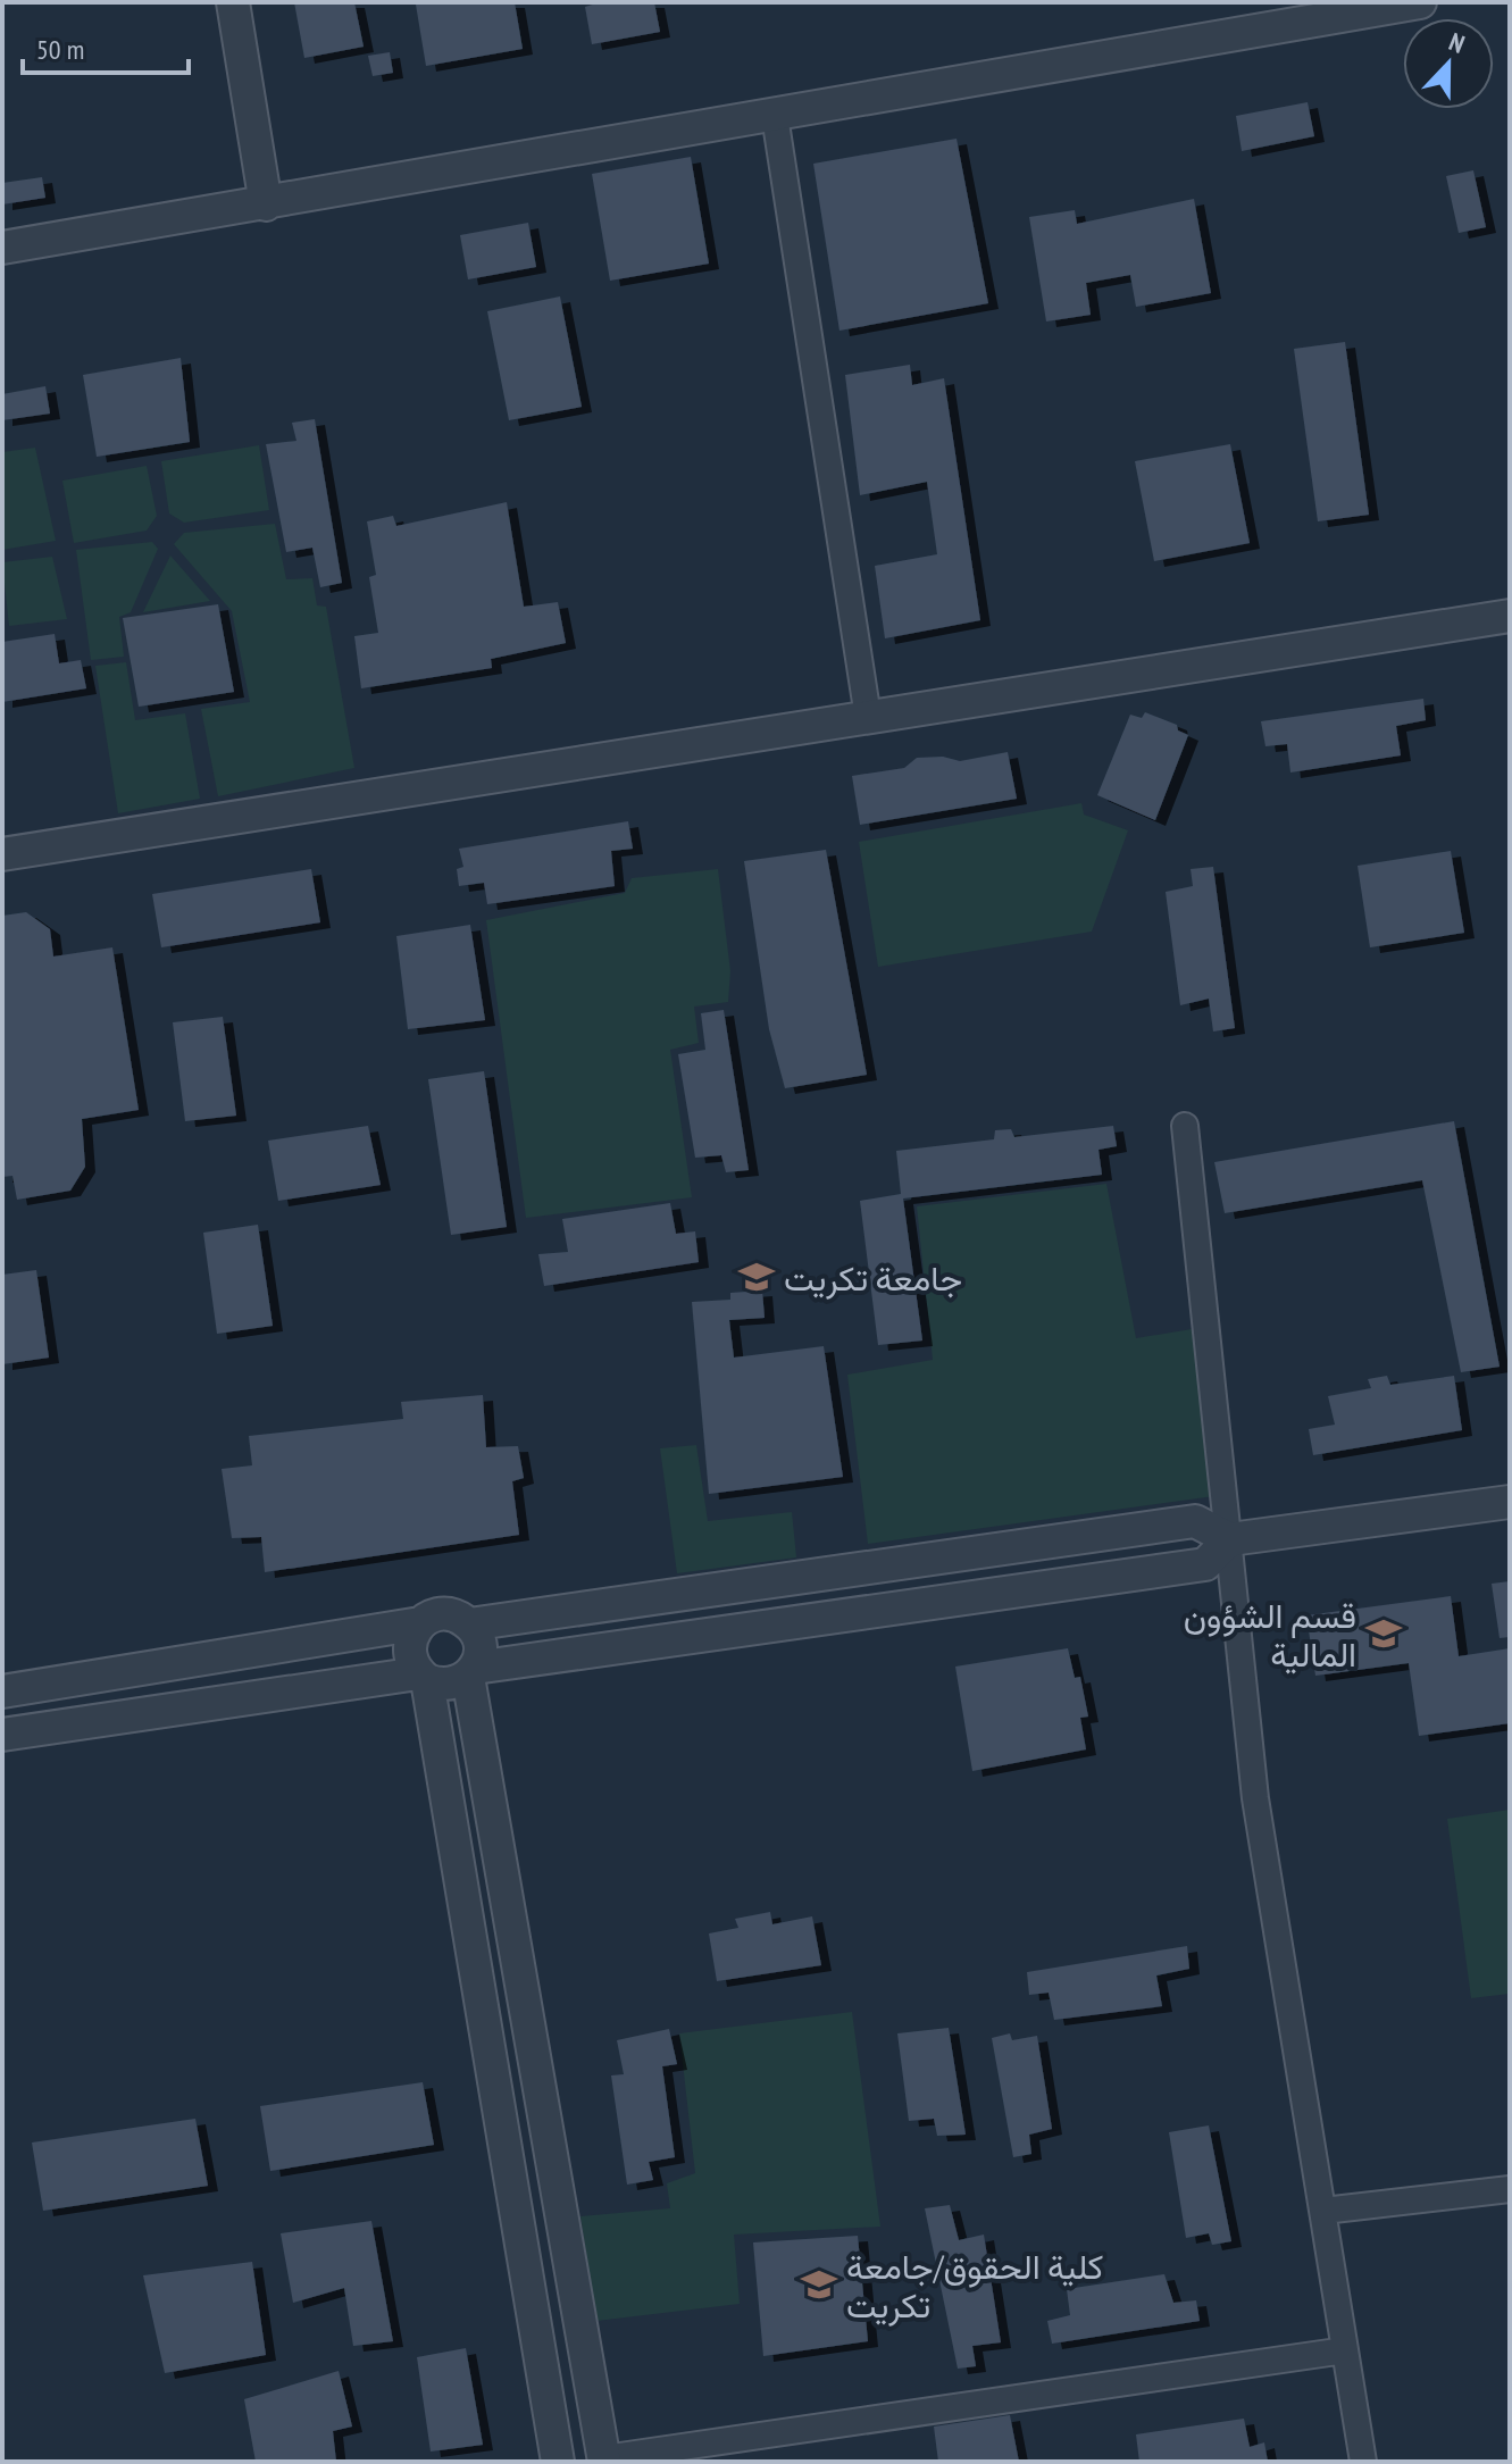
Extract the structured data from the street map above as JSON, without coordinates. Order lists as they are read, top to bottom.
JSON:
{
  "places": {
    "school or university": ["جامعة تكريت", "قسم الشؤون المالية", "كلية الحقوق/جامعة تكريت"]
  },
  "scale_bar": "50 m",
  "north": "top"
}
